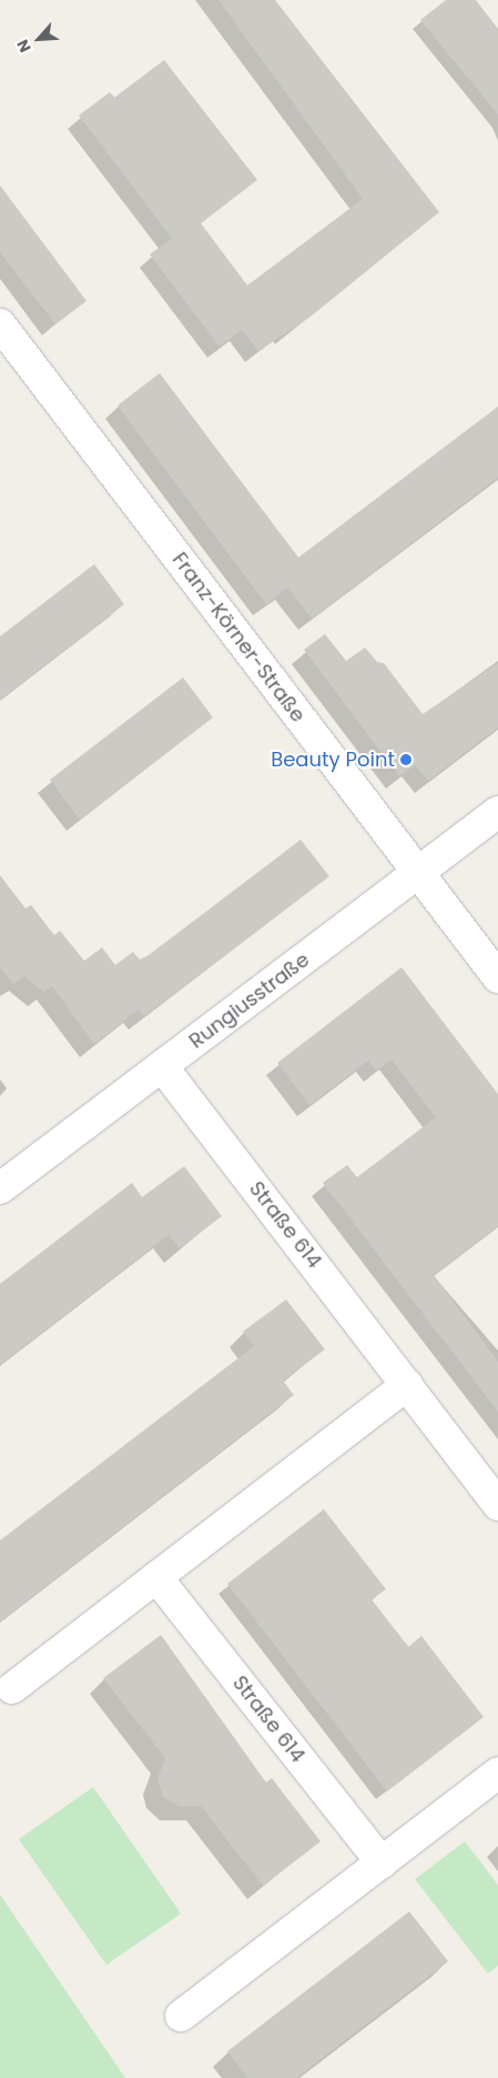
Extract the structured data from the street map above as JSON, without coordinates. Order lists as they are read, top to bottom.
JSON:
{
  "streets": {
    "street": ["Franz-Körner-Straße", "Rungiusstraße", "Straße 614"]
  },
  "crossings": [
    ["Franz-Körner-Straße", "Rungiusstraße"],
    ["Rungiusstraße", "Straße 614"]
  ],
  "places": ["Beauty Point"],
  "north": "bottom left"
}
